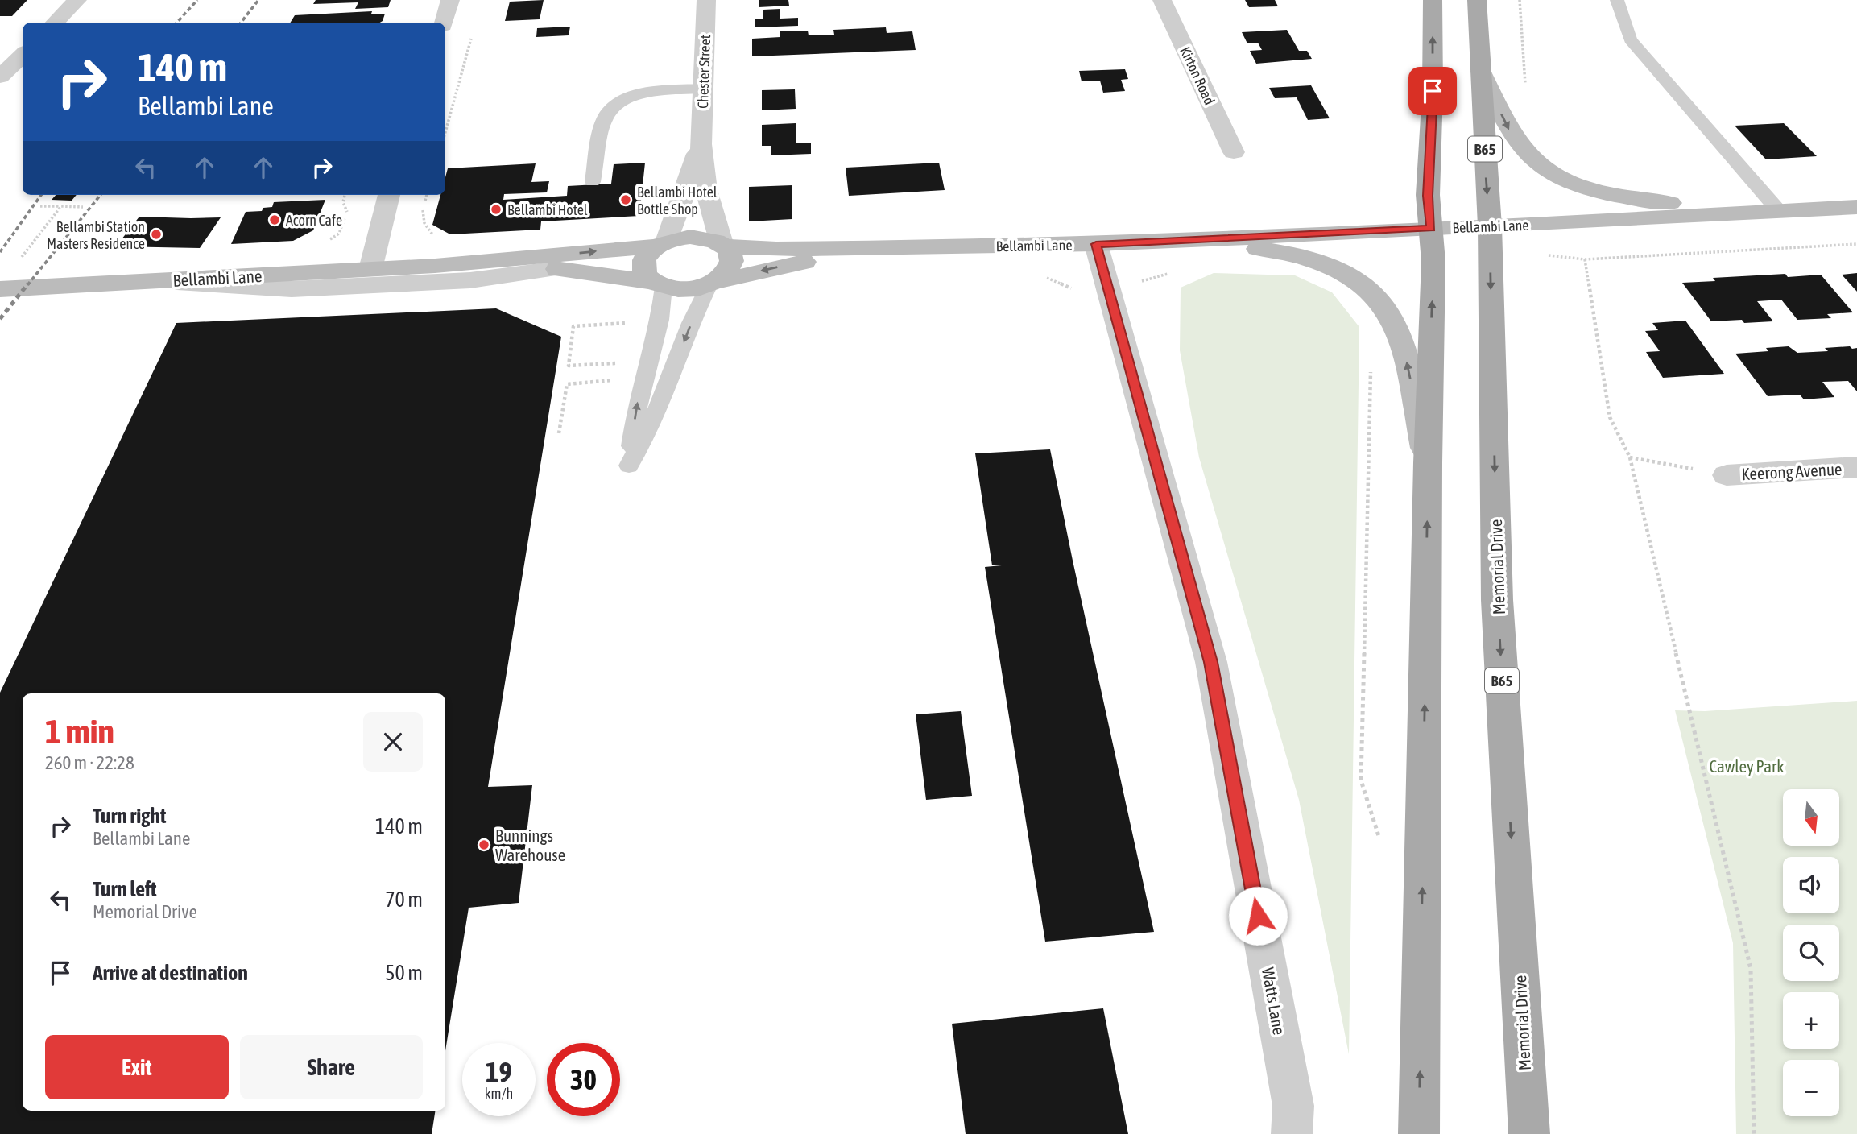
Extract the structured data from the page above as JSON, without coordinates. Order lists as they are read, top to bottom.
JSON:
{
  "streets": {
    "main road": ["B65", "Bellambi Lane", "Memorial Drive"],
    "street": [
      "Chester Street",
      "Kirton Road",
      "Keerong Avenue",
      "Watts Lane"
    ]
  },
  "crossings": [
    ["Bellambi Lane", "Memorial Drive"],
    ["Bellambi Lane", "Watts Lane"]
  ],
  "parks": ["Cawley Park"],
  "places": [
    "Bellambi Hotel Bottle Shop",
    "Bellambi Hotel",
    "Acorn Cafe",
    "Bellambi Station Masters Residence",
    "Bunnings Warehouse"
  ],
  "north": "bottom",
  "page": {
    "turn": ["140 m", "Bellambi Lane"],
    "heading": ["1 min", "260 m · 22:28"],
    "map_buttons": ["+", "−"],
    "list": [
      {
        "name": "Turn right",
        "note": "Bellambi Lane",
        "value": "140 m"
      },
      {
        "name": "Turn left",
        "note": "Memorial Drive",
        "value": "70 m"
      },
      {
        "name": "Arrive at destination",
        "value": "50 m"
      }
    ],
    "buttons": ["Exit", "Share"],
    "speed": "19 km/h",
    "limit": "30"
  }
}
